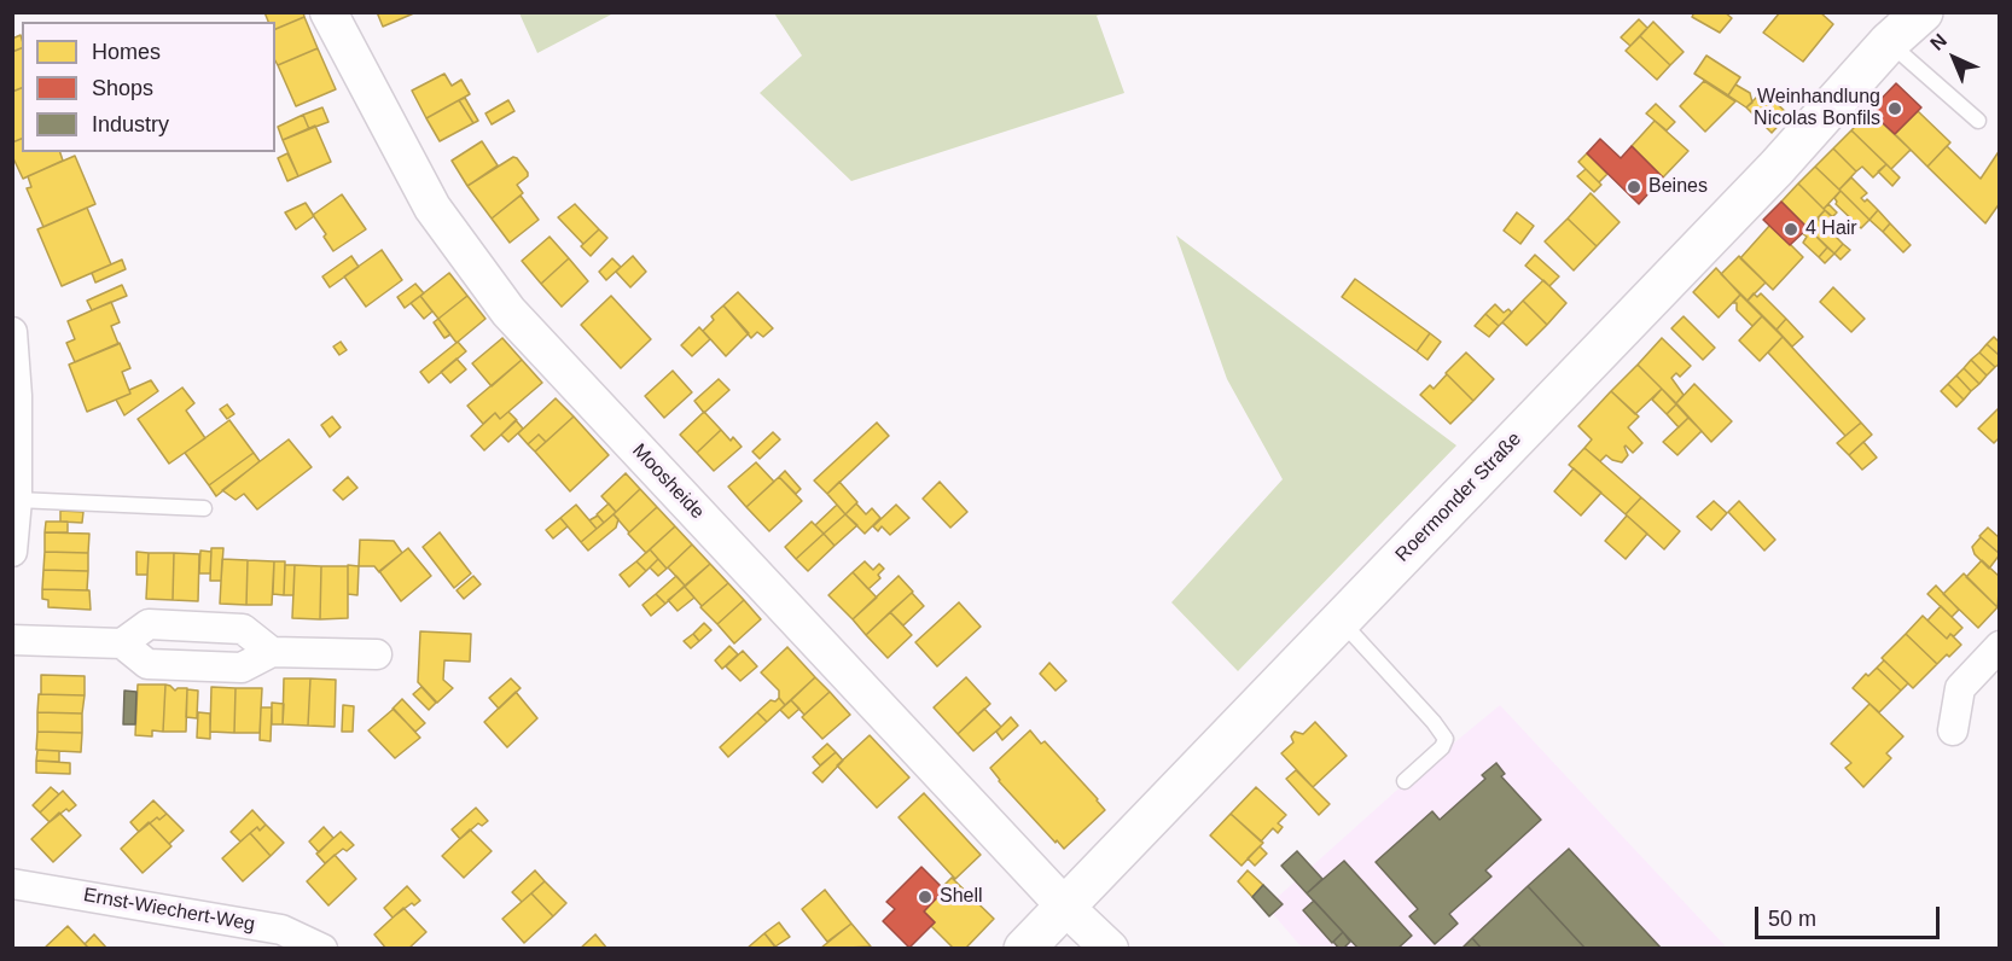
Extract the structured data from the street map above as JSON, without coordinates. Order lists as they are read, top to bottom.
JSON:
{
  "streets": {
    "main road": ["Roermonder Straße"],
    "street": ["Moosheide", "Ernst-Wiechert-Weg"]
  },
  "crossings": [
    ["Moosheide", "Roermonder Straße"]
  ],
  "places": [
    "Weinhandlung Nicolas Bonfils",
    "Beines",
    "4 Hair",
    "Shell"
  ],
  "legend": ["Homes", "Shops", "Industry"],
  "scale_bar": "50 m",
  "north": "top left"
}
